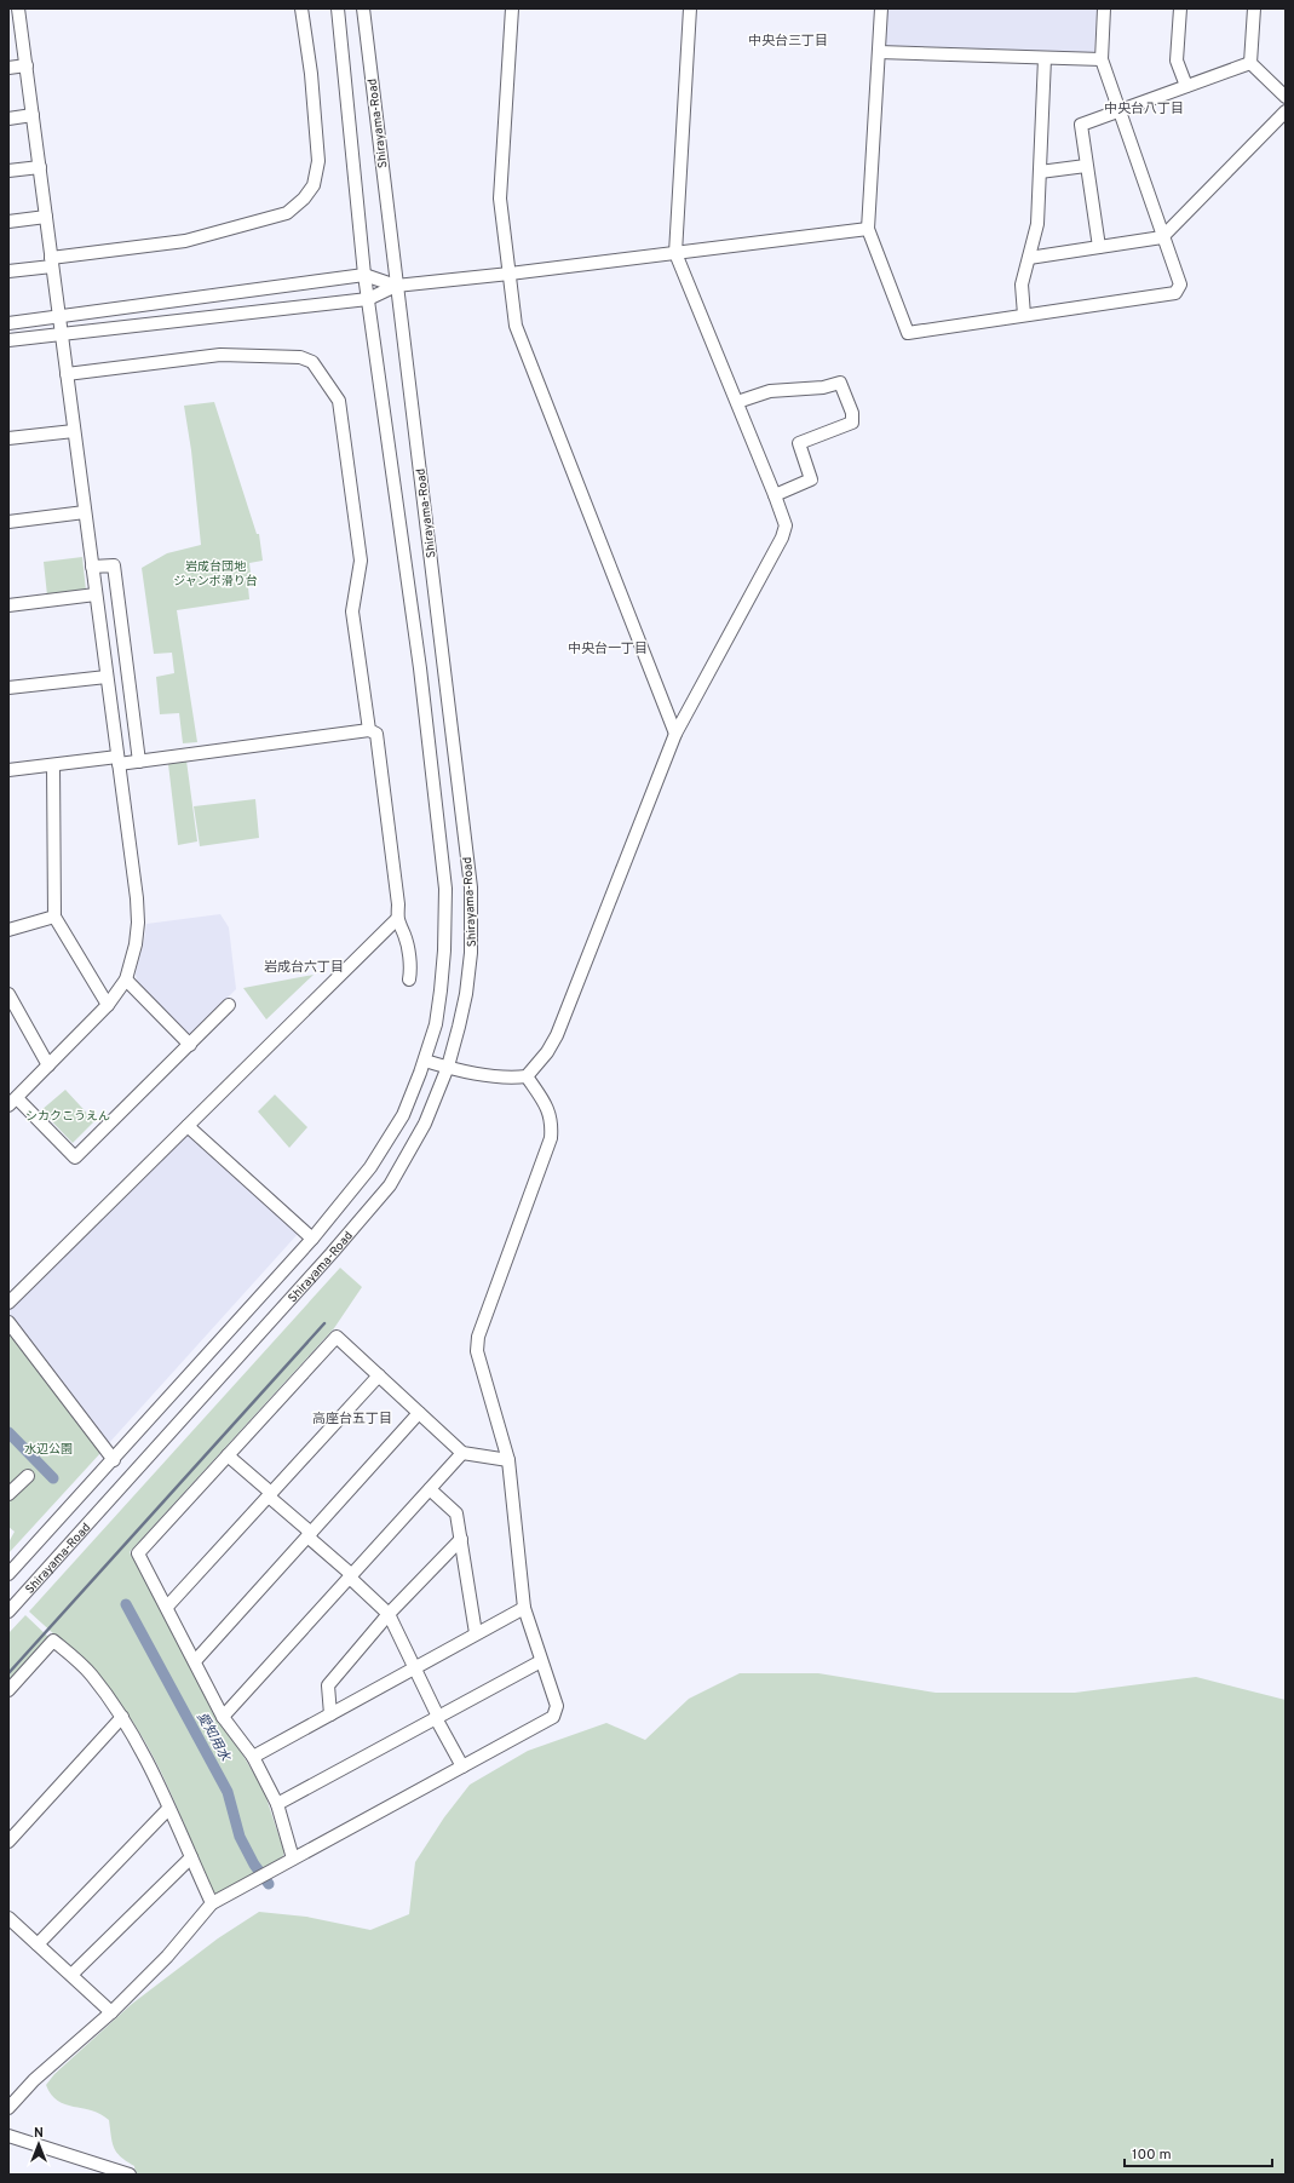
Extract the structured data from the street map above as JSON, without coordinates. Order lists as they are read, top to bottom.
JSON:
{
  "streets": {
    "street": ["Shirayama-Road"]
  },
  "districts": [
    "中央台三丁目",
    "中央台八丁目",
    "中央台一丁目",
    "岩成台六丁目",
    "高座台五丁目"
  ],
  "water": ["愛知用水"],
  "parks": ["岩成台団地 ジャンボ滑り台", "シカクこうえん", "水辺公園"],
  "scale_bar": "100 m",
  "north": "top"
}
